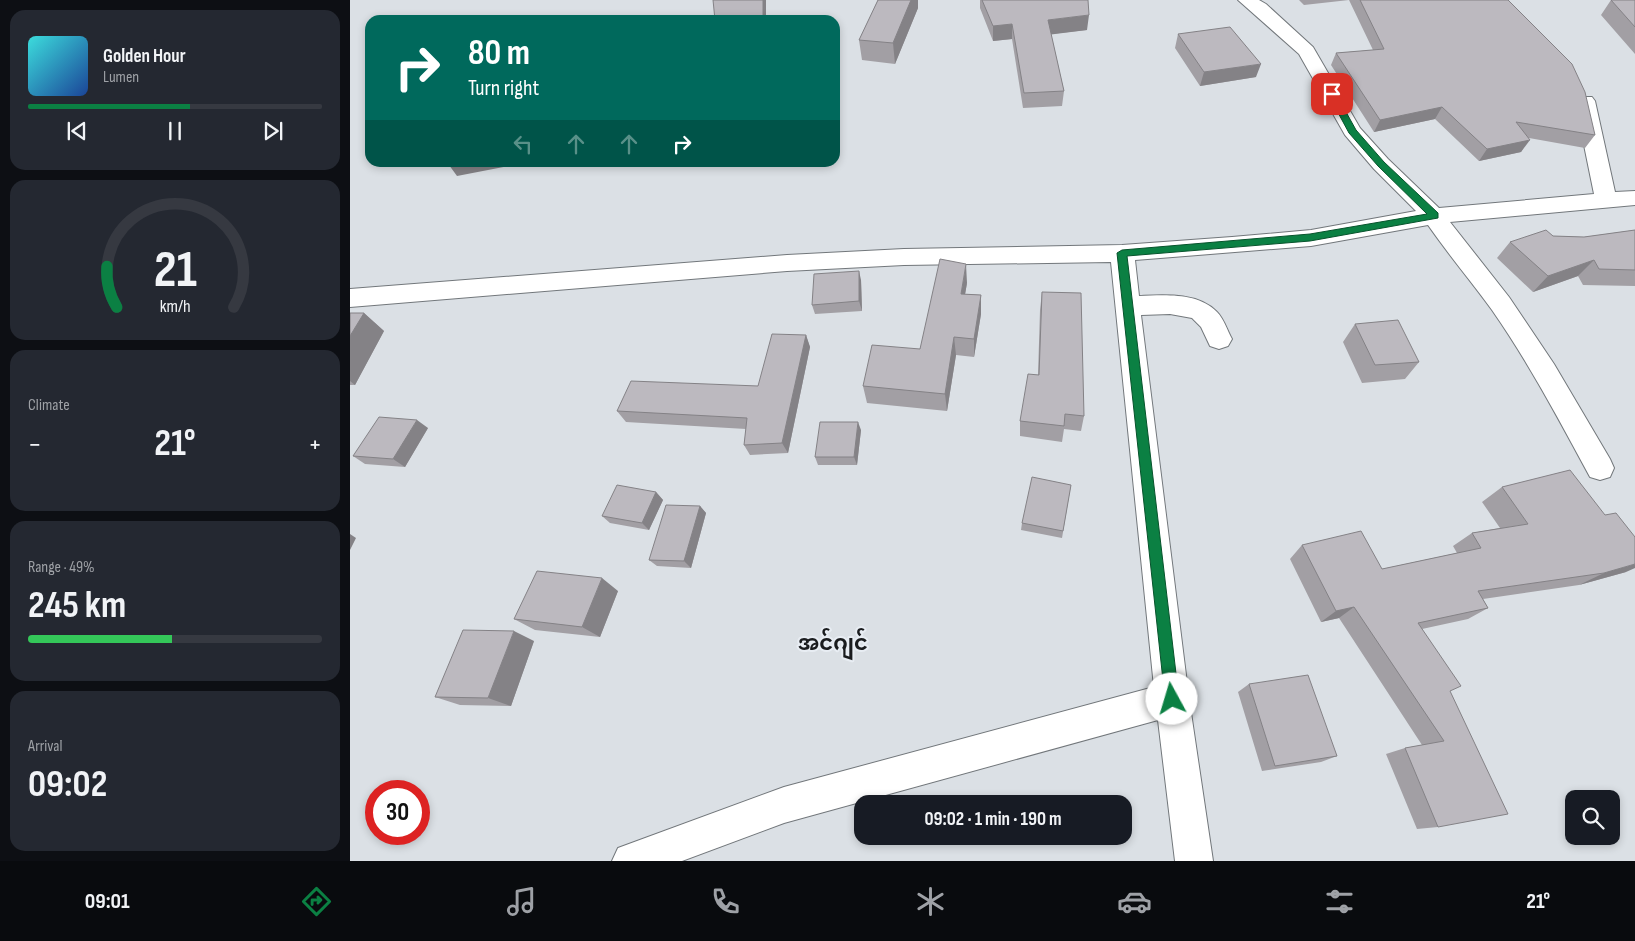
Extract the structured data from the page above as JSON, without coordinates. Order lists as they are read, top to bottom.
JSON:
{
  "districts": ["အင်ဂျင်"],
  "page": {
    "turn": ["80 m", "Turn right"],
    "song": ["Golden Hour", "Lumen"],
    "tile": [
      "Climate",
      ["Range · 49%", "245 km"],
      ["Arrival", "09:02"]
    ],
    "heat": ["−", "21°", "+"],
    "limit": "30",
    "trip": "09:02 · 1 min · 190 m",
    "tabs": ["09:01", "21°"],
    "gauge": ["21", "km/h"]
  }
}
